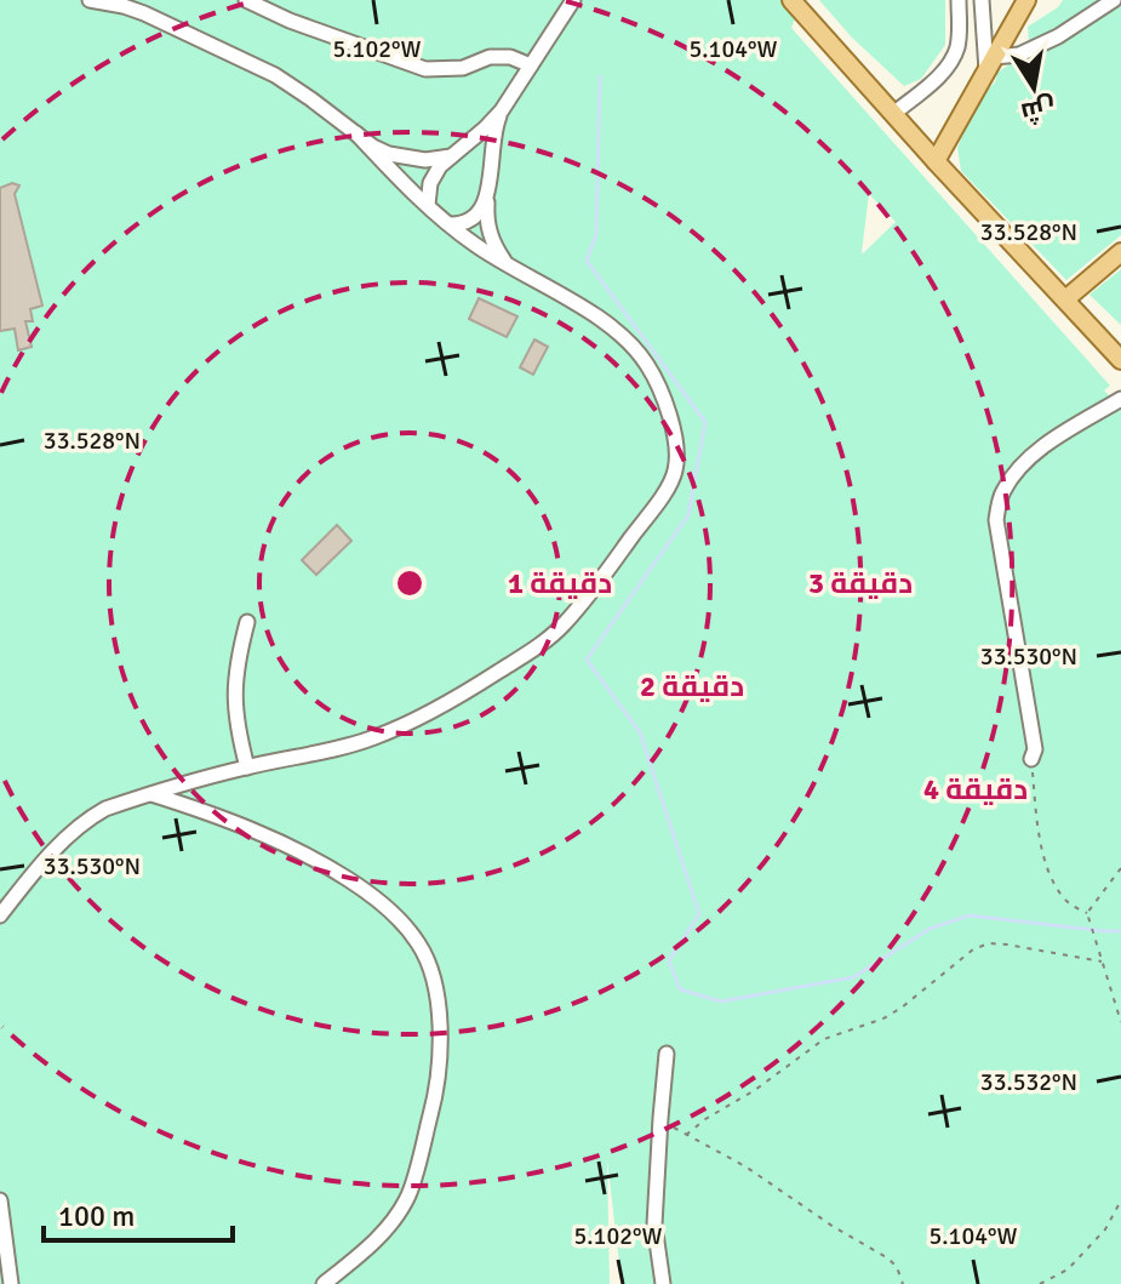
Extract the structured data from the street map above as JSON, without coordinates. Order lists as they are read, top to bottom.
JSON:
{
  "scale_bar": "100 m",
  "north": "bottom",
  "coordinates": [
    "5.102°W",
    "5.104°W",
    "33.528°N",
    "33.530°N",
    "33.532°N"
  ],
  "rings": [
    "1 دقيقة",
    "3 دقيقة",
    "2 دقيقة",
    "4 دقيقة"
  ]
}
